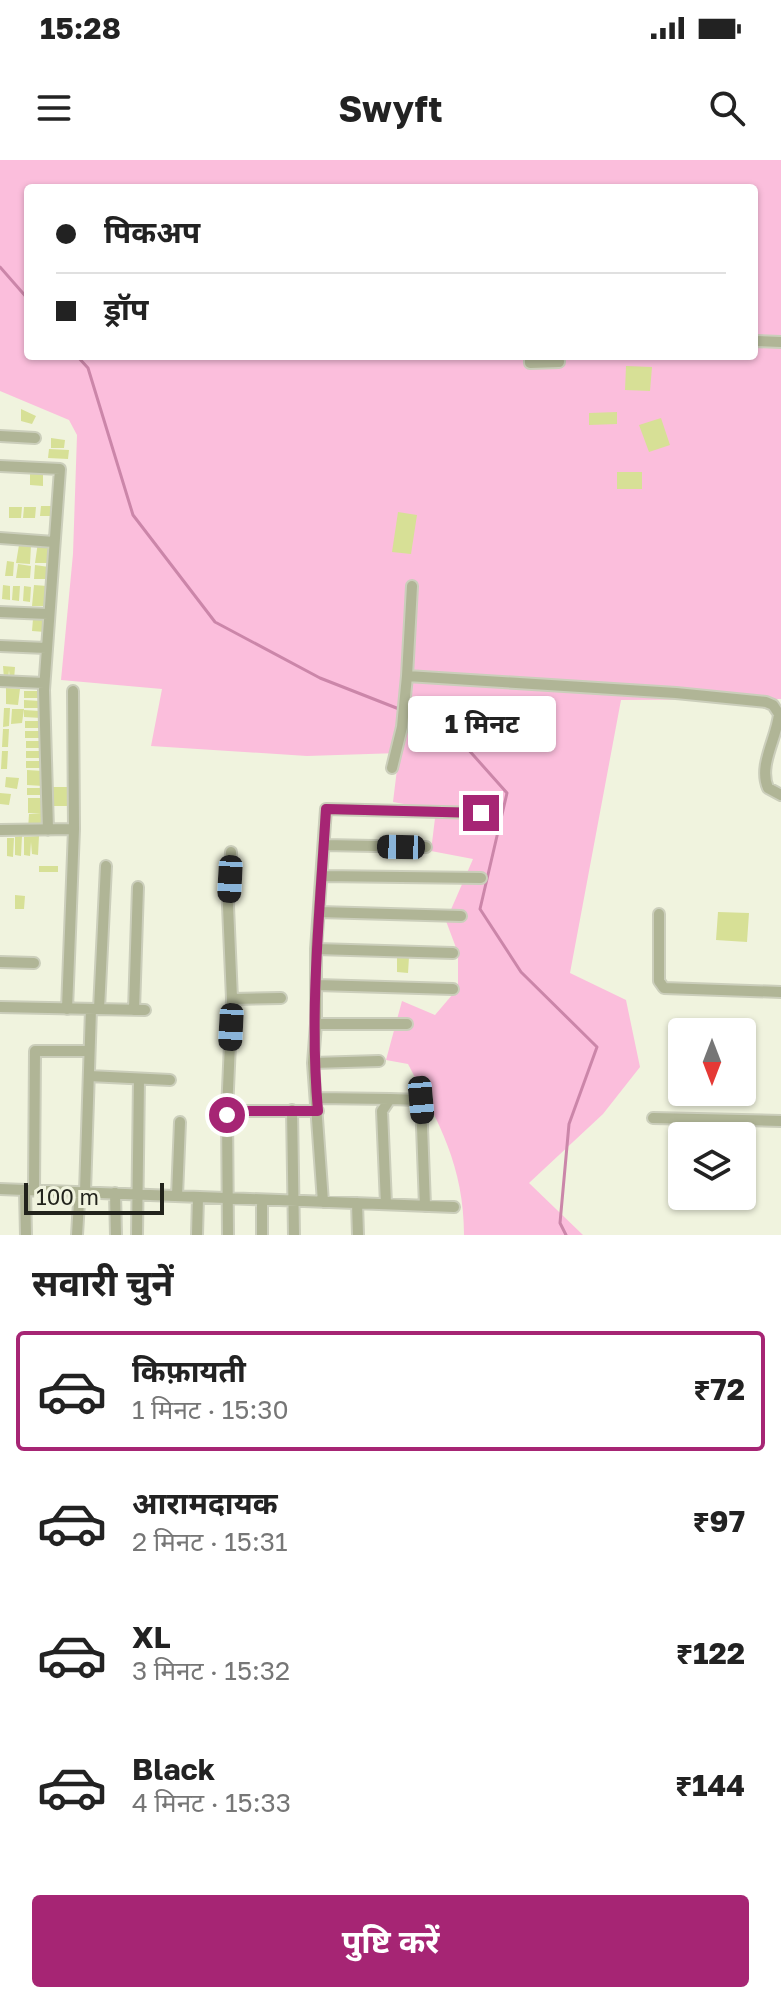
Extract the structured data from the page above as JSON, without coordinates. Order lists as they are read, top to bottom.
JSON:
{
  "scale_bar": "100 m",
  "north": "bottom",
  "page": {
    "status": "15:28",
    "header": "Swyft",
    "banner": ["पिकअप", "ड्रॉप"],
    "bubble": "1 मिनट",
    "scale": "100 m",
    "heading": "सवारी चुनें",
    "list": [
      {
        "name": "किफ़ायती",
        "note": "1 मिनट · 15:30",
        "value": "₹72"
      },
      {
        "name": "आरामदायक",
        "note": "2 मिनट · 15:31",
        "value": "₹97"
      },
      {
        "name": "XL",
        "note": "3 मिनट · 15:32",
        "value": "₹122"
      },
      {
        "name": "Black",
        "note": "4 मिनट · 15:33",
        "value": "₹144"
      }
    ],
    "buttons": "पुष्टि करें"
  }
}
